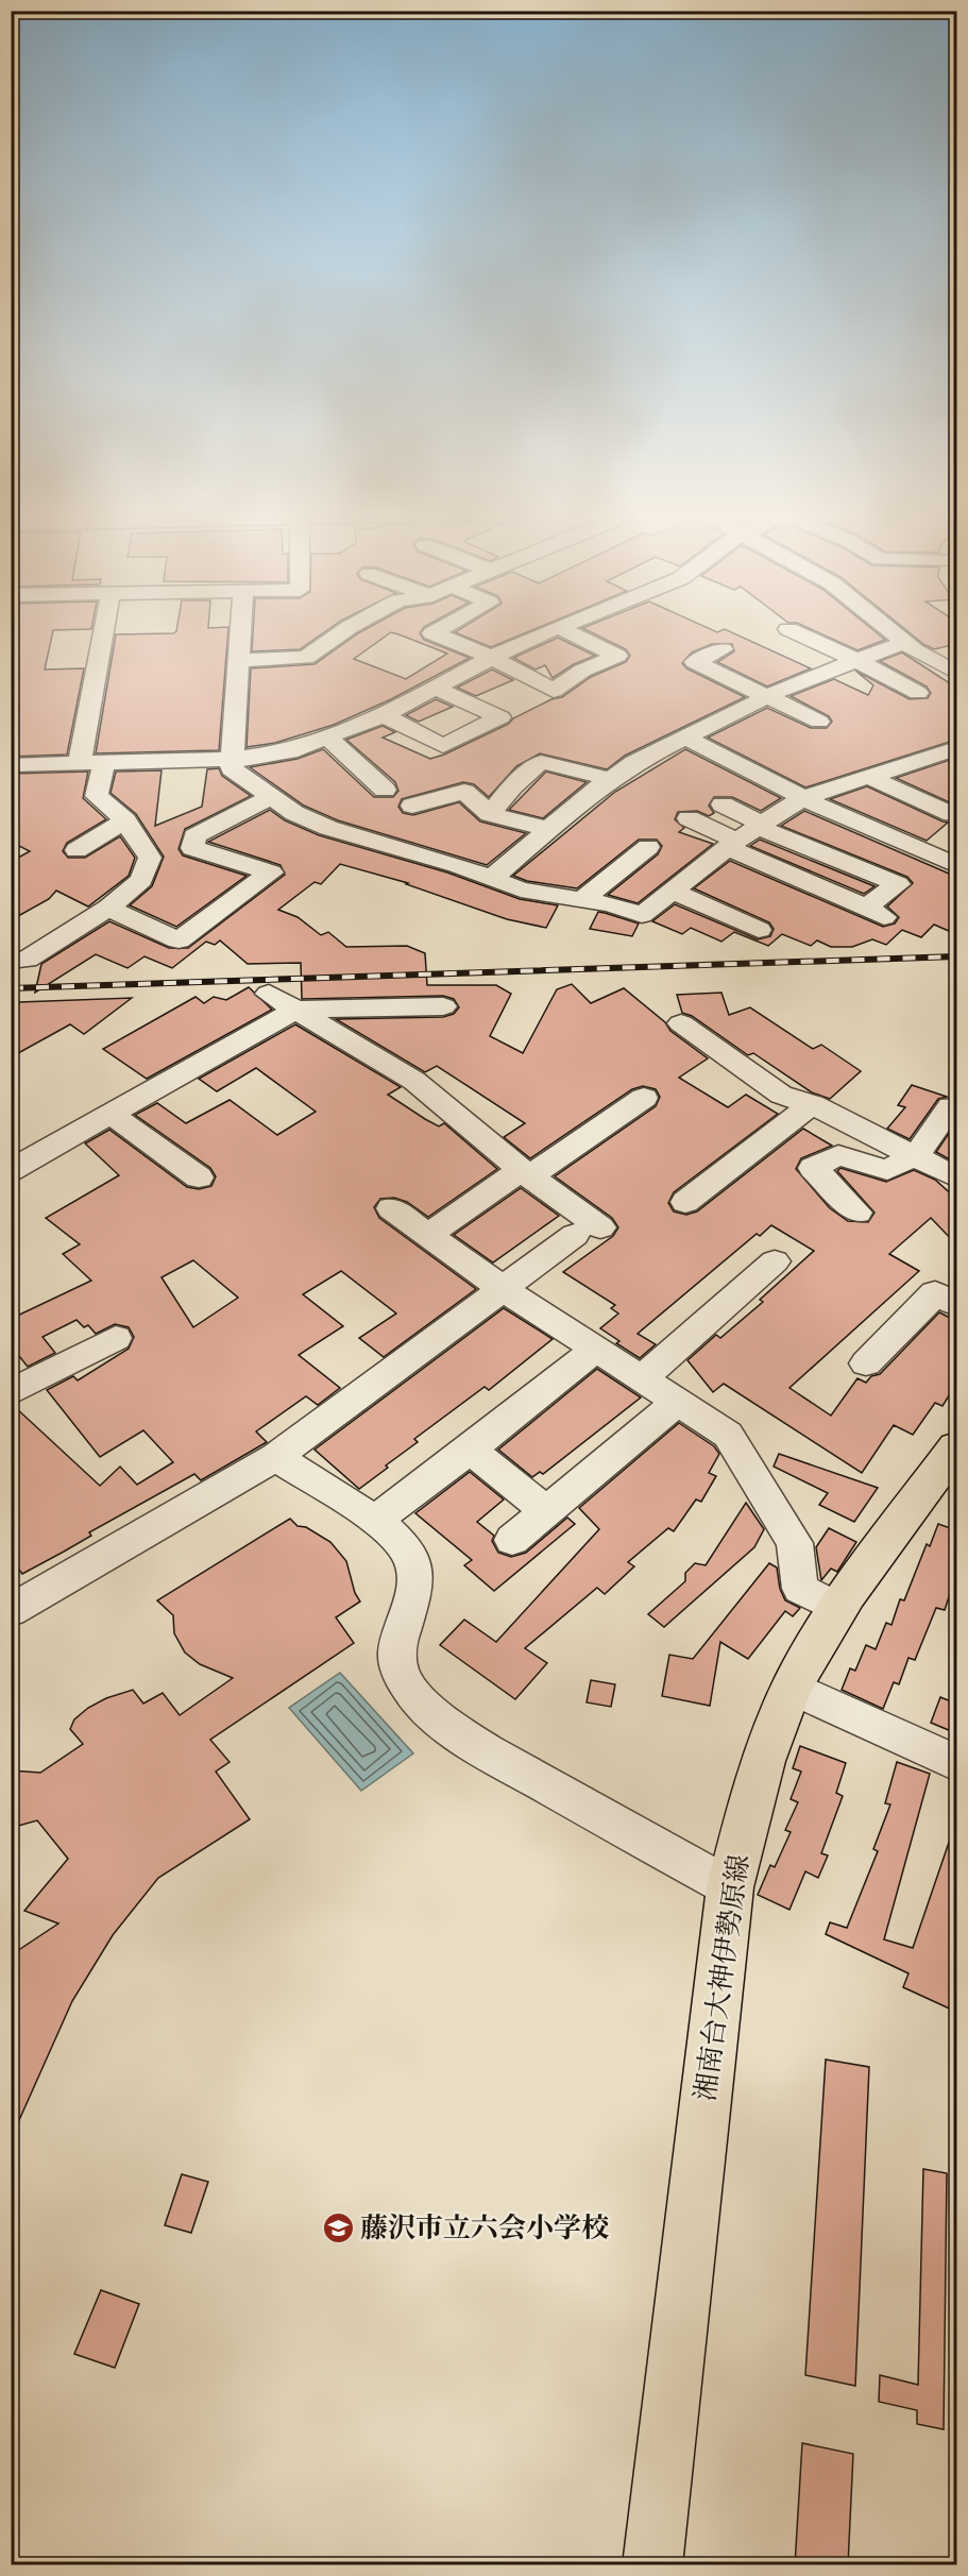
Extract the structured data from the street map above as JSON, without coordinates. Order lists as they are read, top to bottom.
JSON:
{
  "streets": {
    "main road": ["湘南台大神伊勢原線"]
  },
  "places": {
    "school or university": ["藤沢市立六会小学校"]
  }
}
